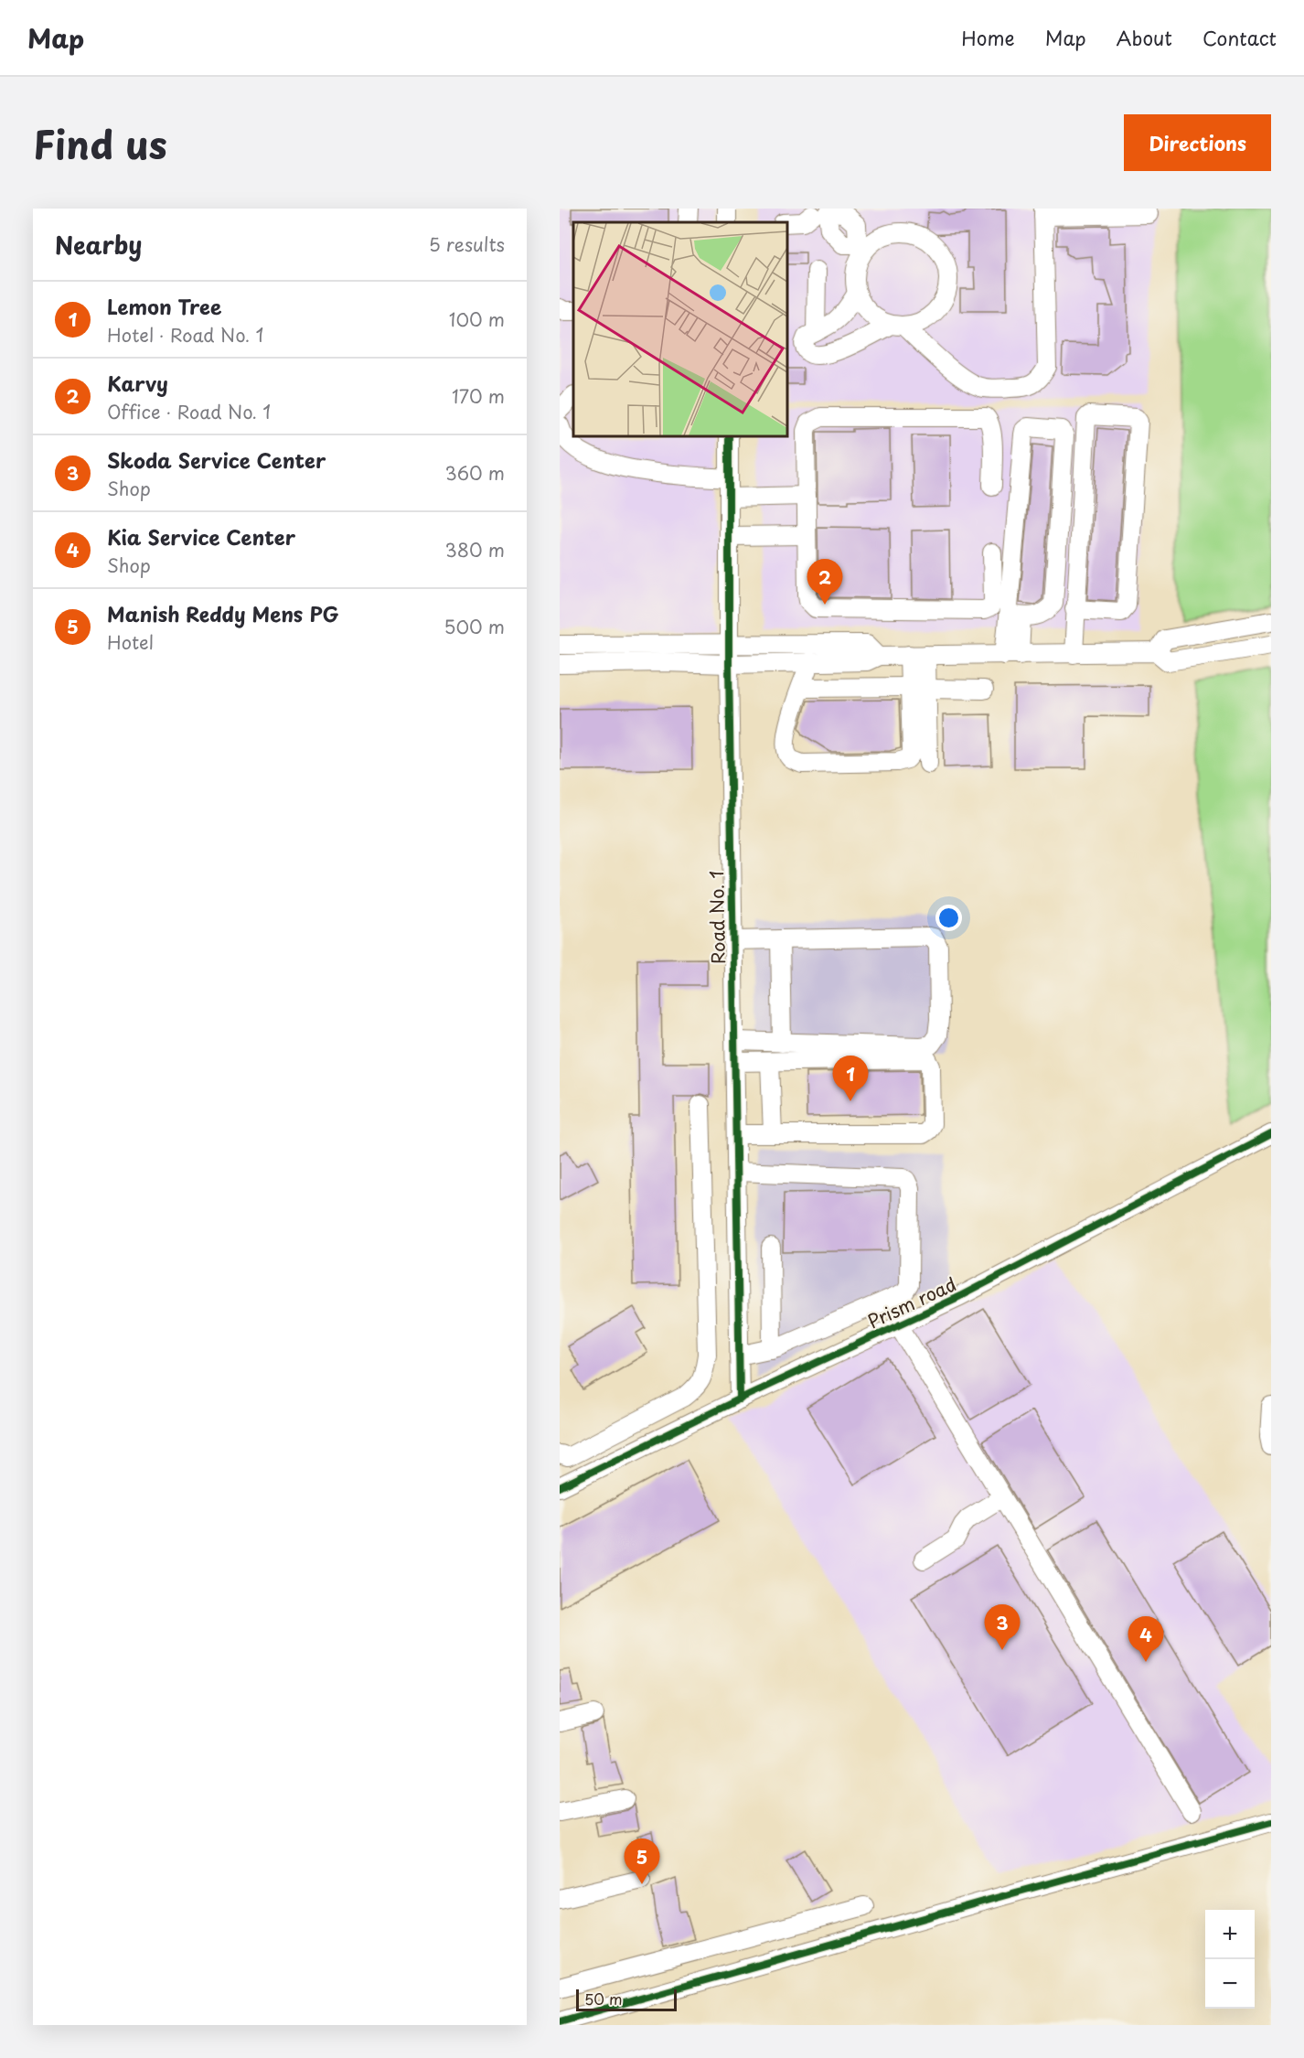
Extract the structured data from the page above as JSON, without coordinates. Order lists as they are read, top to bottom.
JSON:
{
  "streets": {
    "street": ["Road No. 1", "Prism road"]
  },
  "crossings": [
    ["Road No. 1", "Prism road"]
  ],
  "scale_bar": "50 m",
  "page": {
    "header": "Map",
    "nav": [
      "Home",
      "Map",
      "About",
      "Contact"
    ],
    "title": "Find us",
    "buttons": "Directions",
    "heading": ["Nearby", "5 results"],
    "list": [
      {
        "mark": "1",
        "name": "Lemon Tree",
        "note": "Hotel · Road No. 1",
        "value": "100 m"
      },
      {
        "mark": "2",
        "name": "Karvy",
        "note": "Office · Road No. 1",
        "value": "170 m"
      },
      {
        "mark": "3",
        "name": "Skoda Service Center",
        "note": "Shop",
        "value": "360 m"
      },
      {
        "mark": "4",
        "name": "Kia Service Center",
        "note": "Shop",
        "value": "380 m"
      },
      {
        "mark": "5",
        "name": "Manish Reddy Mens PG",
        "note": "Hotel",
        "value": "500 m"
      }
    ],
    "pins": [
      "2",
      "1",
      "3",
      "4",
      "5"
    ],
    "map_buttons": ["+", "−"],
    "scale": "50 m"
  }
}
